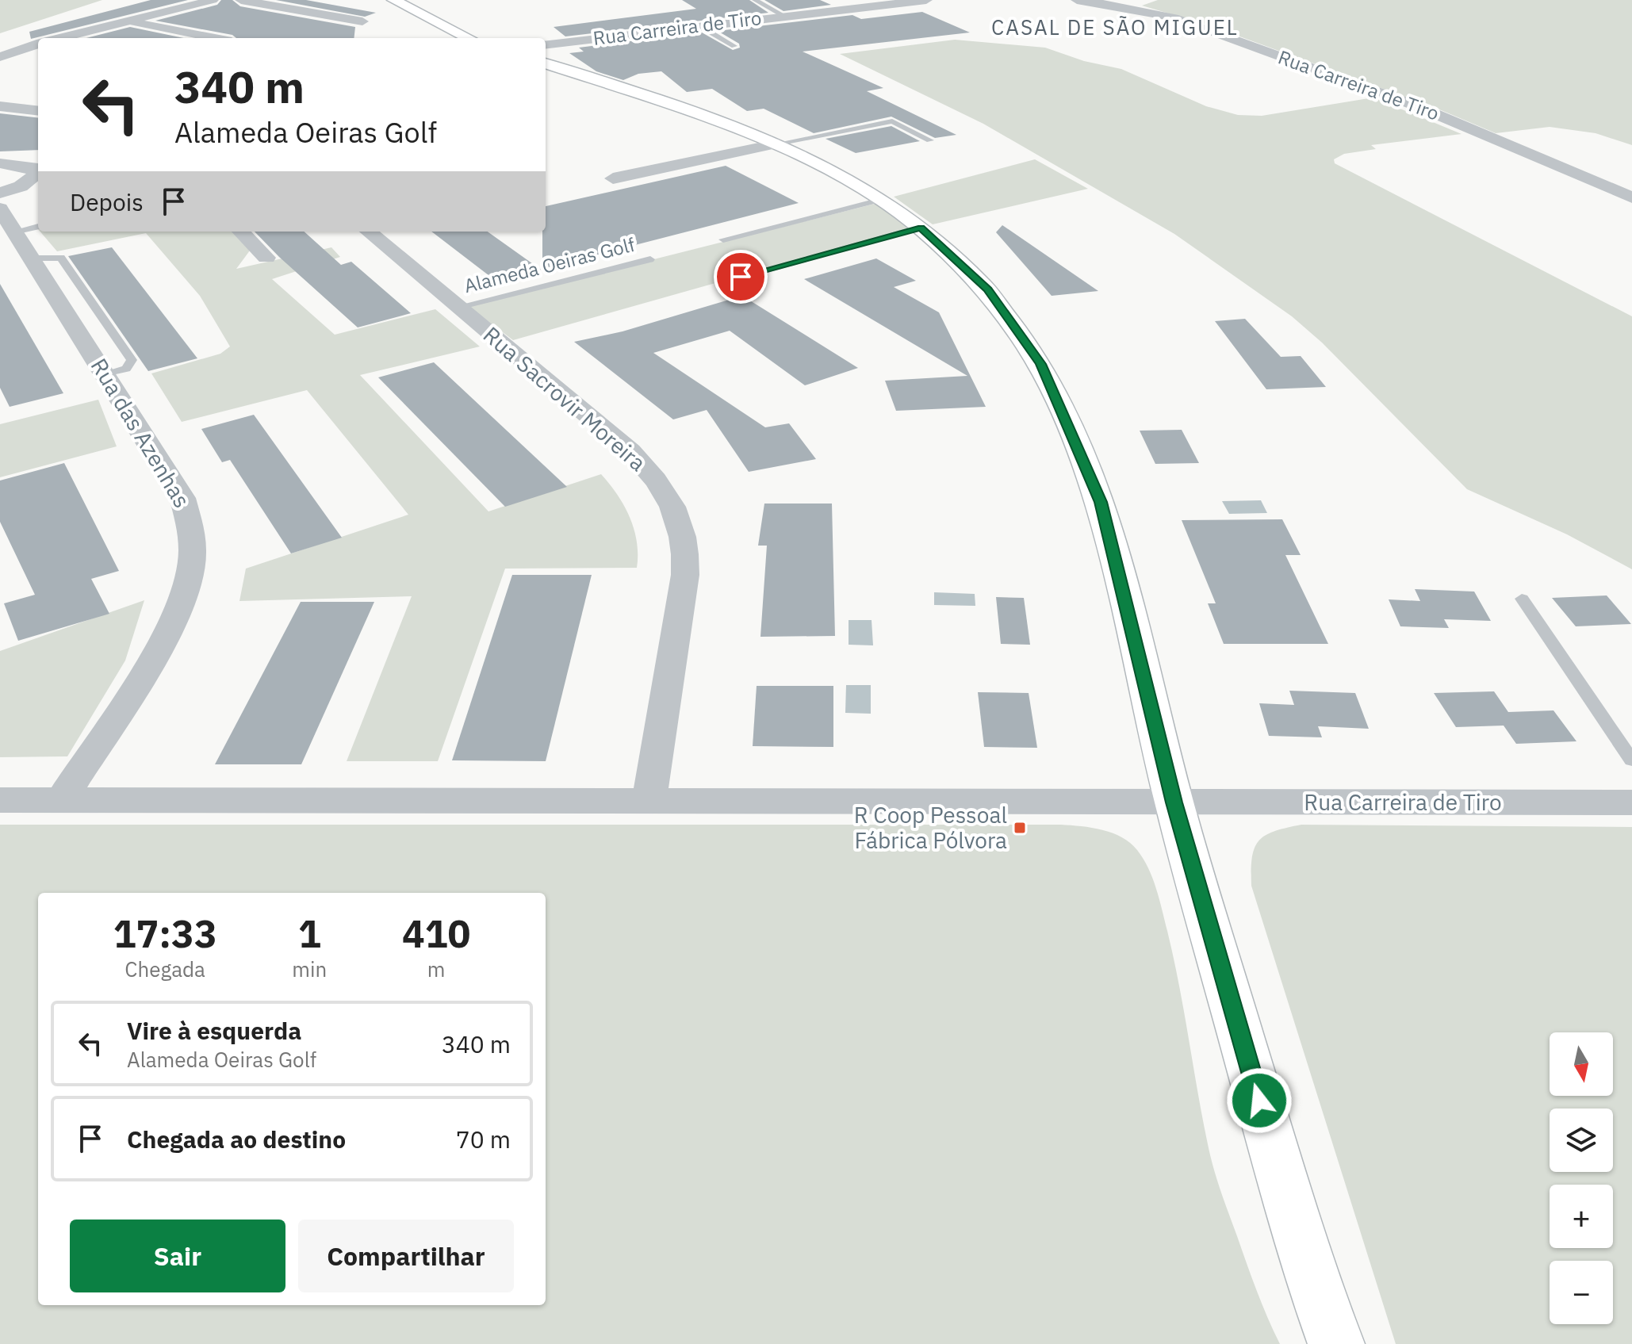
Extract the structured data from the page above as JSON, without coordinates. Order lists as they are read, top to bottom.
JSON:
{
  "streets": {
    "street": ["Rua Carreira de Tiro", "Rua Sacrovir Moreira", "Rua das Azenhas"],
    "lane": ["Alameda Oeiras Golf"]
  },
  "crossings": [
    ["Rua Carreira de Tiro", "Rua Sacrovir Moreira"],
    ["Rua Carreira de Tiro", "Rua das Azenhas"],
    ["Alameda Oeiras Golf", "Rua Sacrovir Moreira"]
  ],
  "districts": ["CASAL DE SÃO MIGUEL"],
  "places": {
    "transit": ["R Coop Pessoal Fábrica Pólvora"]
  },
  "north": "bottom",
  "page": {
    "turn": ["340 m", "Alameda Oeiras Golf"],
    "then": "Depois",
    "eta": [
      "17:33",
      "Chegada",
      "1",
      "min",
      "410",
      "m"
    ],
    "list": [
      {
        "name": "Vire à esquerda",
        "note": "Alameda Oeiras Golf",
        "value": "340 m"
      },
      {
        "name": "Chegada ao destino",
        "value": "70 m"
      }
    ],
    "map_buttons": ["+", "−"],
    "buttons": ["Sair", "Compartilhar"]
  }
}
